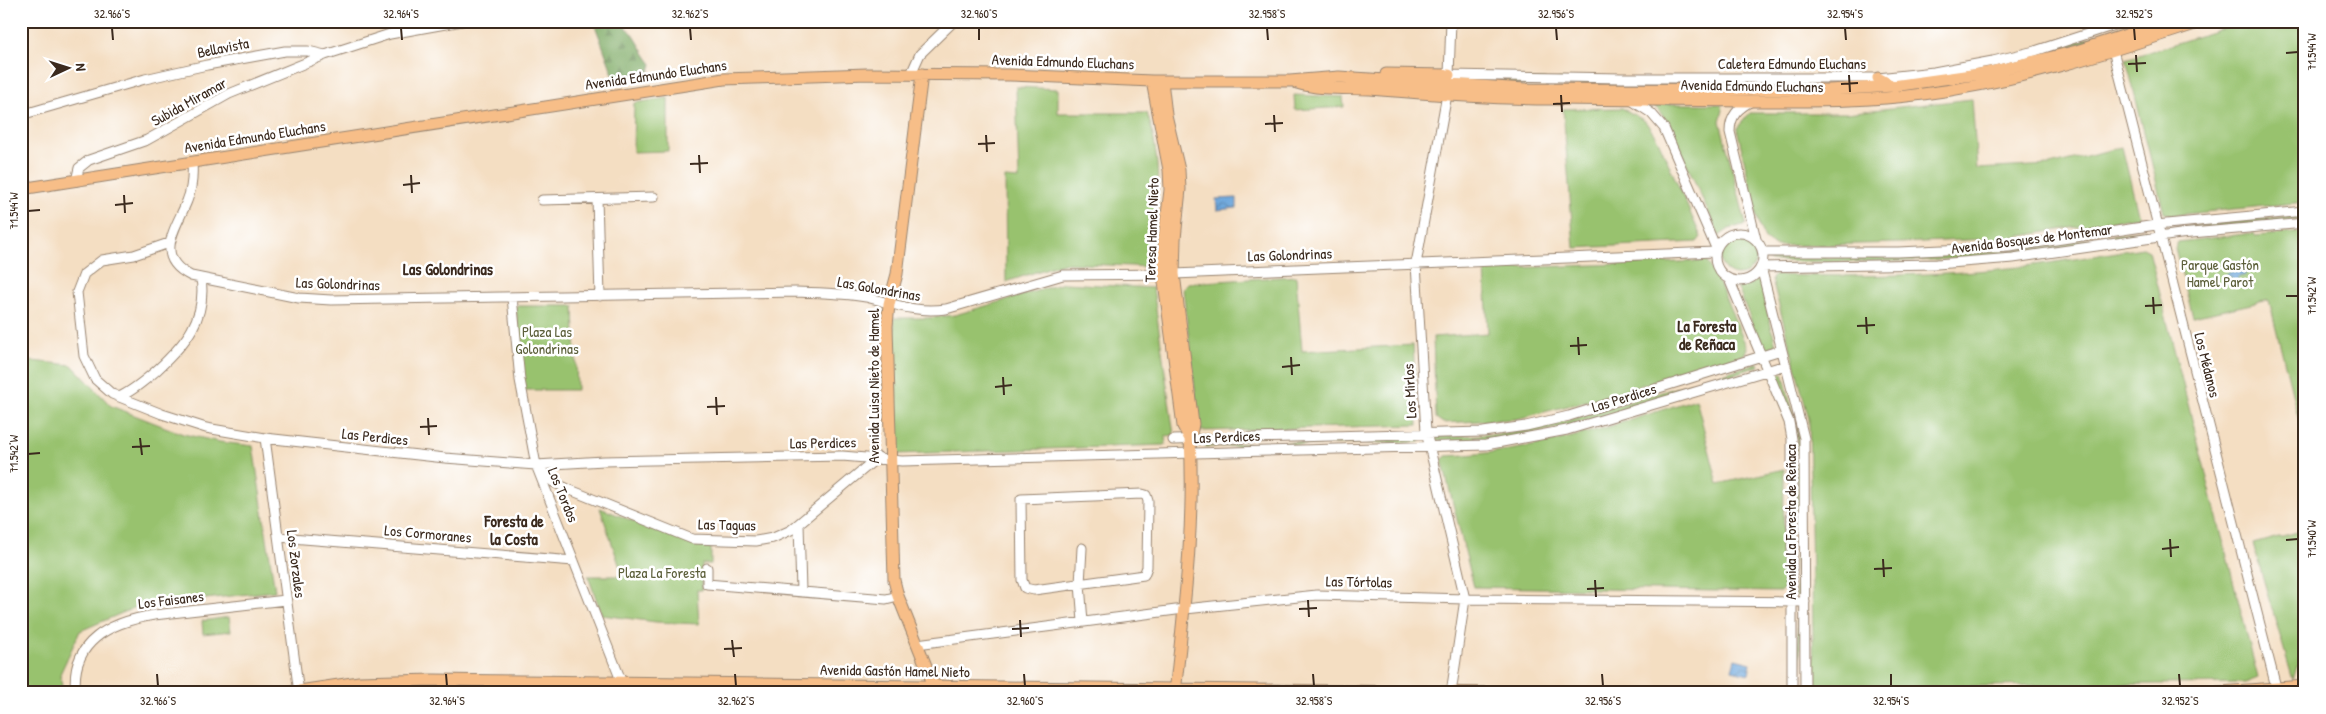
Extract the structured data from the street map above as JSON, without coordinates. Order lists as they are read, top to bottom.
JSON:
{
  "streets": {
    "main road": [
      "Avenida Edmundo Eluchans",
      "Teresa Hamel Nieto",
      "Avenida Luisa Nieto de Hamel",
      "Avenida Gastón Hamel Nieto"
    ],
    "street": [
      "Bellavista",
      "Caletera Edmundo Eluchans",
      "Subida Miramar",
      "Avenida Bosques de Montemar",
      "Las Golondrinas",
      "Los Médanos",
      "Los Mirlos",
      "Las Perdices",
      "Los Tordos",
      "Avenida La Foresta de Reñaca",
      "Las Taguas",
      "Los Cormoranes",
      "Los Zorzales",
      "Las Tórtolas",
      "Los Faisanes"
    ]
  },
  "crossings": [
    ["Bellavista", "Subida Miramar"],
    ["Avenida Edmundo Eluchans", "Caletera Edmundo Eluchans"],
    ["Avenida Edmundo Eluchans", "Subida Miramar"],
    ["Avenida Edmundo Eluchans", "Teresa Hamel Nieto"],
    ["Avenida Edmundo Eluchans", "Los Médanos"],
    ["Avenida Edmundo Eluchans", "Avenida Luisa Nieto de Hamel"],
    ["Avenida Edmundo Eluchans", "Los Mirlos"],
    ["Avenida Edmundo Eluchans", "Avenida La Foresta de Reñaca"],
    ["Teresa Hamel Nieto", "Las Golondrinas"],
    ["Teresa Hamel Nieto", "Las Perdices"],
    ["Teresa Hamel Nieto", "Las Tórtolas"],
    ["Teresa Hamel Nieto", "Avenida Gastón Hamel Nieto"],
    ["Avenida Bosques de Montemar", "Las Golondrinas"],
    ["Avenida Bosques de Montemar", "Los Médanos"],
    ["Avenida Bosques de Montemar", "Avenida La Foresta de Reñaca"],
    ["Las Golondrinas", "Avenida Luisa Nieto de Hamel"],
    ["Las Golondrinas", "Los Mirlos"],
    ["Las Golondrinas", "Las Perdices"],
    ["Las Golondrinas", "Los Tordos"],
    ["Las Golondrinas", "Avenida La Foresta de Reñaca"],
    ["Avenida Luisa Nieto de Hamel", "Las Perdices"],
    ["Avenida Luisa Nieto de Hamel", "Las Taguas"],
    ["Avenida Luisa Nieto de Hamel", "Las Tórtolas"],
    ["Avenida Luisa Nieto de Hamel", "Avenida Gastón Hamel Nieto"],
    ["Los Mirlos", "Las Perdices"],
    ["Los Mirlos", "Las Tórtolas"],
    ["Los Mirlos", "Avenida Gastón Hamel Nieto"],
    ["Las Perdices", "Los Tordos"],
    ["Las Perdices", "Avenida La Foresta de Reñaca"],
    ["Las Perdices", "Las Taguas"],
    ["Las Perdices", "Los Zorzales"],
    ["Los Tordos", "Las Taguas"],
    ["Los Tordos", "Los Cormoranes"],
    ["Los Tordos", "Avenida Gastón Hamel Nieto"],
    ["Avenida La Foresta de Reñaca", "Las Tórtolas"],
    ["Los Cormoranes", "Los Zorzales"],
    ["Los Zorzales", "Los Faisanes"],
    ["Los Zorzales", "Avenida Gastón Hamel Nieto"]
  ],
  "districts": ["Las Golondrinas", "La Foresta de Reñaca", "Foresta de la Costa"],
  "parks": ["Parque Gastón Hamel Parot", "Plaza Las Golondrinas", "Plaza La Foresta"],
  "north": "right",
  "coordinates": [
    "32.966°S",
    "32.964°S",
    "32.962°S",
    "32.960°S",
    "32.958°S",
    "32.956°S",
    "32.954°S",
    "32.952°S",
    "71.544°W",
    "71.542°W",
    "71.540°W"
  ]
}
